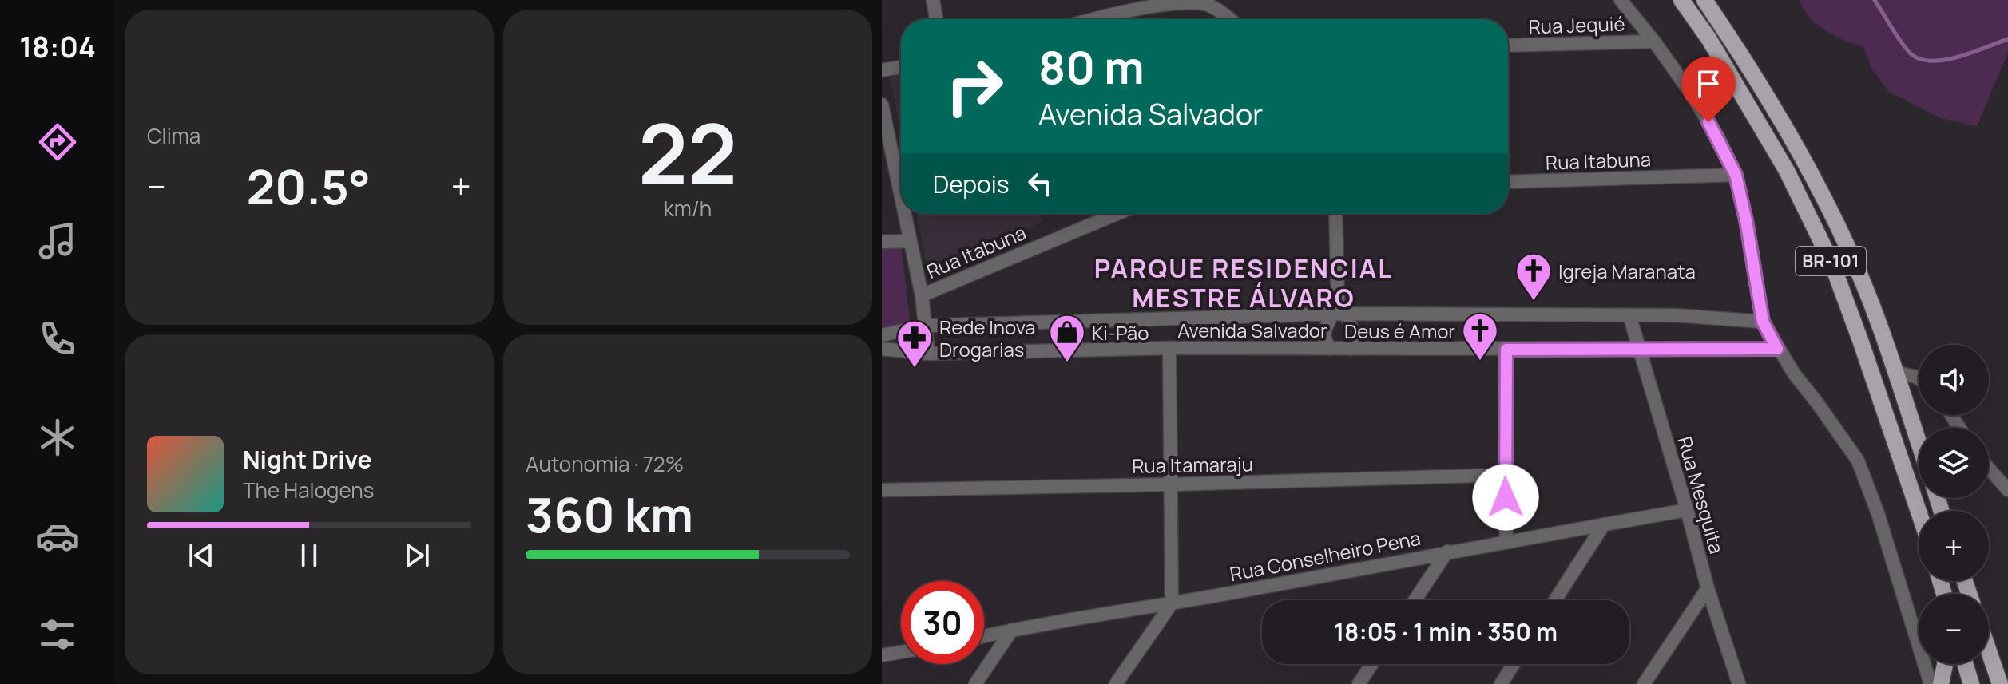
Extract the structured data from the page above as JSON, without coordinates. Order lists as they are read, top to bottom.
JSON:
{
  "streets": {
    "main road": ["BR-101"],
    "street": [
      "Rua Jequié",
      "Rua Itabuna",
      "Avenida Salvador",
      "Rua Itamaraju",
      "Rua Mesquita",
      "Rua Conselheiro Pena"
    ]
  },
  "crossings": [
    ["Rua Itabuna", "Avenida Salvador"],
    ["Avenida Salvador", "Rua Mesquita"],
    ["Rua Mesquita", "Rua Conselheiro Pena"]
  ],
  "districts": ["PARQUE RESIDENCIAL MESTRE ÁLVARO"],
  "places": {
    "church": ["Igreja Maranata", "Deus é Amor"],
    "shop": ["Ki-Pão"],
    "pharmacy": ["Rede Inova Drogarias"]
  },
  "page": {
    "tabs": "18:04",
    "tile": [
      "Clima",
      ["22", "km/h"],
      ["Autonomia · 72%", "360 km"]
    ],
    "turn": ["80 m", "Avenida Salvador"],
    "then": "Depois",
    "heat": ["−", "20.5°", "+"],
    "map_buttons": ["+", "−"],
    "song": ["Night Drive", "The Halogens"],
    "limit": "30",
    "trip": "18:05 · 1 min · 350 m"
  }
}
